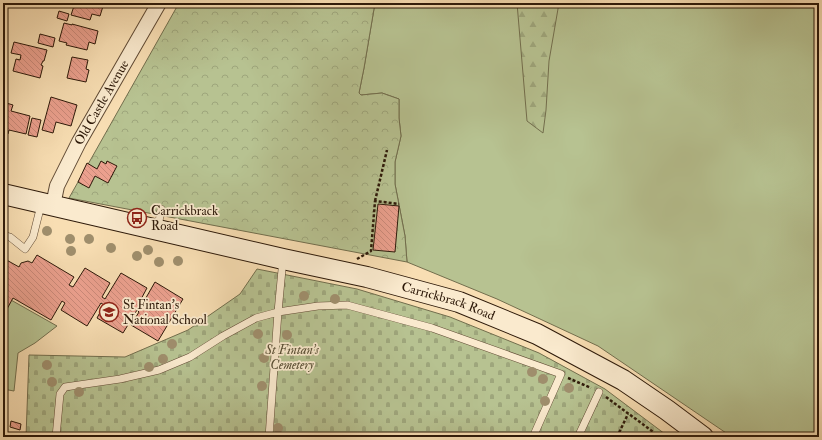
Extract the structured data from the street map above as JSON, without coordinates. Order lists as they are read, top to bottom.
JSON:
{
  "streets": {
    "main road": ["Carrickbrack Road"],
    "street": ["Old Castle Avenue"]
  },
  "crossings": [
    ["Old Castle Avenue", "Carrickbrack Road"]
  ],
  "parks": ["St Fintan's Cemetery"],
  "places": {
    "bus stop": ["Carrickbrack Road"],
    "school or university": ["St Fintan's National School"]
  }
}
